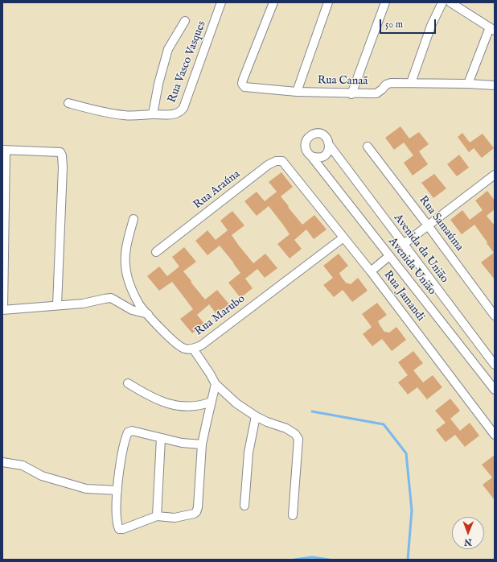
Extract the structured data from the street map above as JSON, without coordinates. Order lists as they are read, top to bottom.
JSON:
{
  "streets": {
    "street": [
      "Rua Vasco Vasques",
      "Rua Canaã",
      "Rua Araúna",
      "Rua Samaúma",
      "Avenida da União",
      "Avenida União",
      "Rua Jamandi",
      "Rua Marubo"
    ]
  },
  "crossings": [
    ["Rua Araúna", "Rua Jamandi"],
    ["Avenida da União", "Avenida União"],
    ["Rua Jamandi", "Rua Marubo"]
  ],
  "scale_bar": "50 m",
  "north": "bottom"
}
